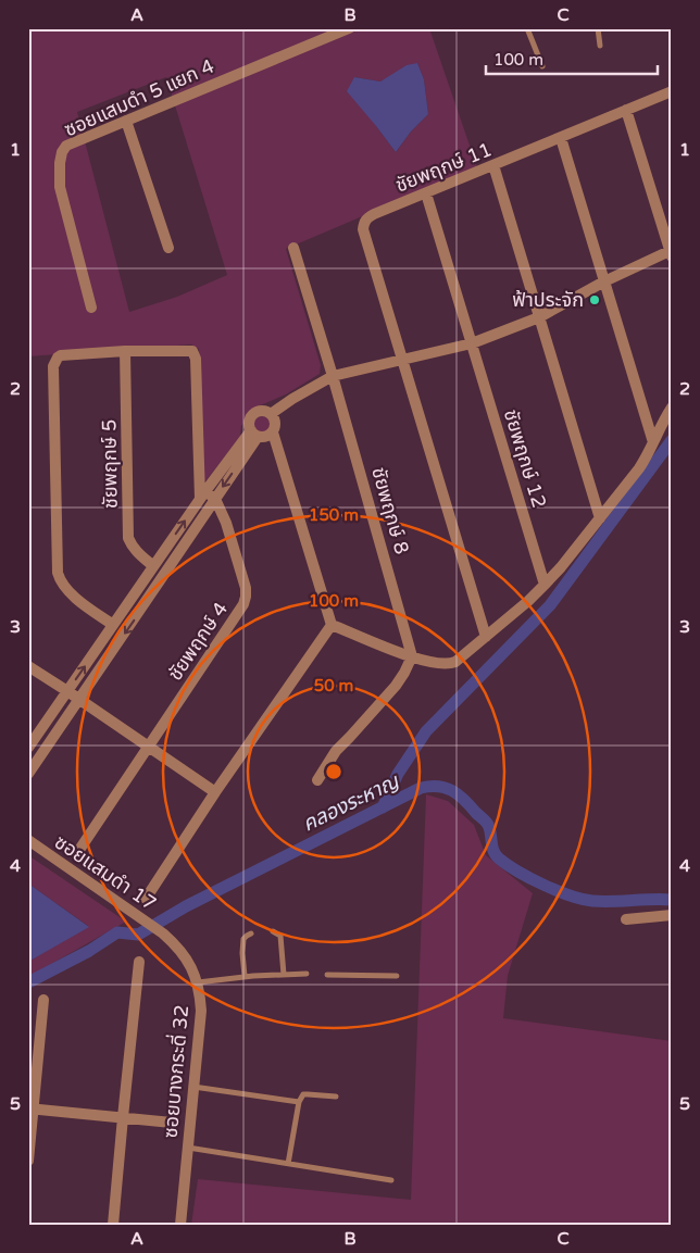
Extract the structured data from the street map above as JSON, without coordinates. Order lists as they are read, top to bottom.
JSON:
{
  "streets": {
    "street": [
      "ซอยแสมดำ 5 แยก 4",
      "ชัยพฤกษ์ 11",
      "ชัยพฤกษ์ 12",
      "ชัยพฤกษ์ 5",
      "ชัยพฤกษ์ 8",
      "ชัยพฤกษ์ 4",
      "ซอยแสมดำ 17",
      "ซอยบางกระดี่ 32"
    ]
  },
  "crossings": [
    ["ชัยพฤกษ์ 11", "ชัยพฤกษ์ 12"],
    ["ซอยแสมดำ 17", "ซอยบางกระดี่ 32"]
  ],
  "water": ["คลองระหาญ"],
  "places": ["ฟ้าประจัก"],
  "scale_bar": "100 m",
  "grid": {
    "columns": ["A", "B", "C"],
    "rows": [
      "1",
      "2",
      "3",
      "4",
      "5"
    ]
  },
  "rings": ["150 m", "100 m", "50 m"]
}
